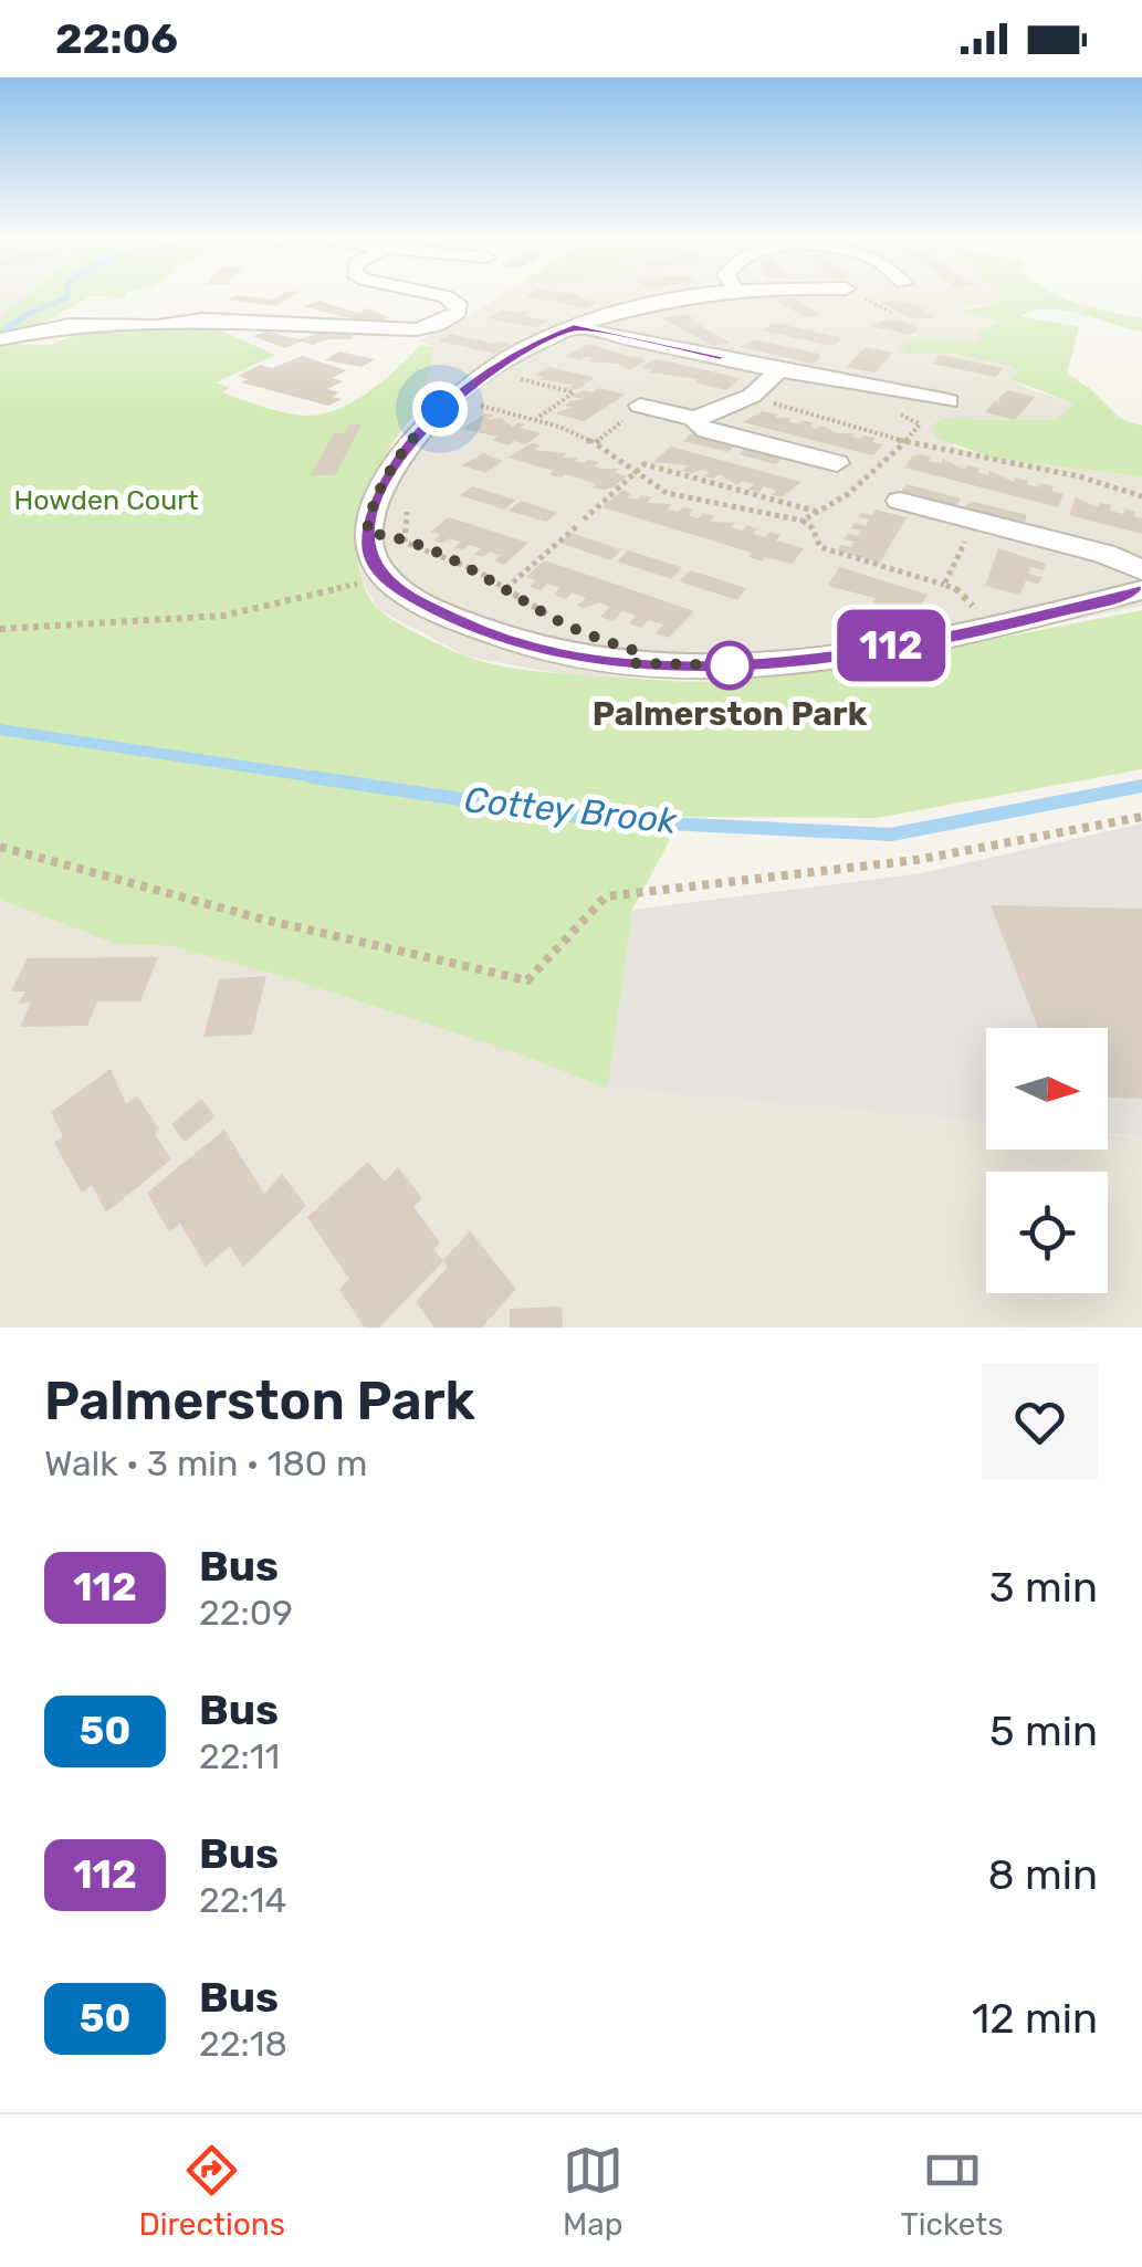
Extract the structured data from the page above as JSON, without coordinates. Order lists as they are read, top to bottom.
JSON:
{
  "water": ["Cottey Brook"],
  "parks": ["Howden Court"],
  "places": ["Palmerston Park"],
  "lines": ["bus line 112"],
  "north": "right",
  "page": {
    "status": "22:06",
    "on_map": "112",
    "heading": ["Palmerston Park", "Walk · 3 min · 180 m"],
    "list": [
      {
        "mark": "112",
        "name": "Bus",
        "note": "22:09",
        "value": "3 min"
      },
      {
        "mark": "50",
        "name": "Bus",
        "note": "22:11",
        "value": "5 min"
      },
      {
        "mark": "112",
        "name": "Bus",
        "note": "22:14",
        "value": "8 min"
      },
      {
        "mark": "50",
        "name": "Bus",
        "note": "22:18",
        "value": "12 min"
      }
    ],
    "tabs": ["Directions", "Map", "Tickets"]
  }
}
